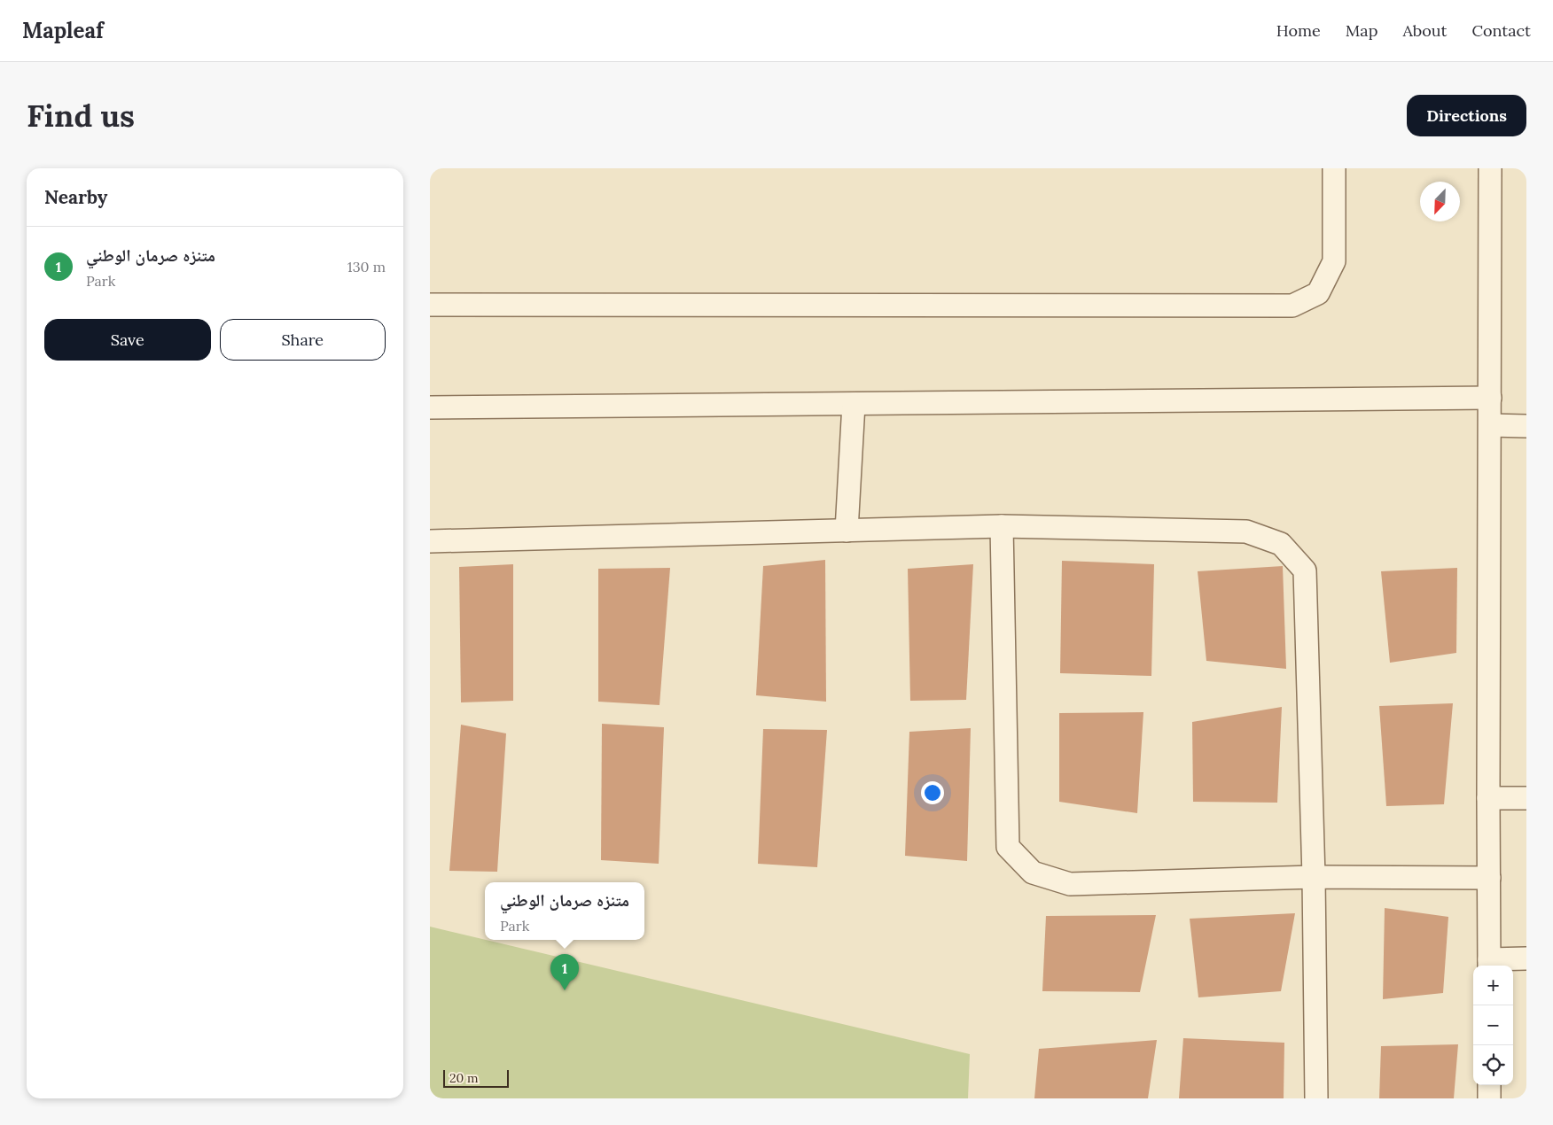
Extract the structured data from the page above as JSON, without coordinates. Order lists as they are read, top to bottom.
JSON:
{
  "scale_bar": "20 m",
  "north": "bottom left",
  "page": {
    "header": "Mapleaf",
    "nav": [
      "Home",
      "Map",
      "About",
      "Contact"
    ],
    "buttons": [
      "Directions",
      ["Save", "Share"]
    ],
    "title": "Find us",
    "heading": "Nearby",
    "list": [
      {
        "mark": "1",
        "name": "متنزه صرمان الوطني",
        "note": "Park",
        "value": "130 m"
      }
    ],
    "popup": ["متنزه صرمان الوطني", "Park"],
    "pins": "1",
    "map_buttons": ["+", "−"],
    "scale": "20 m"
  }
}
